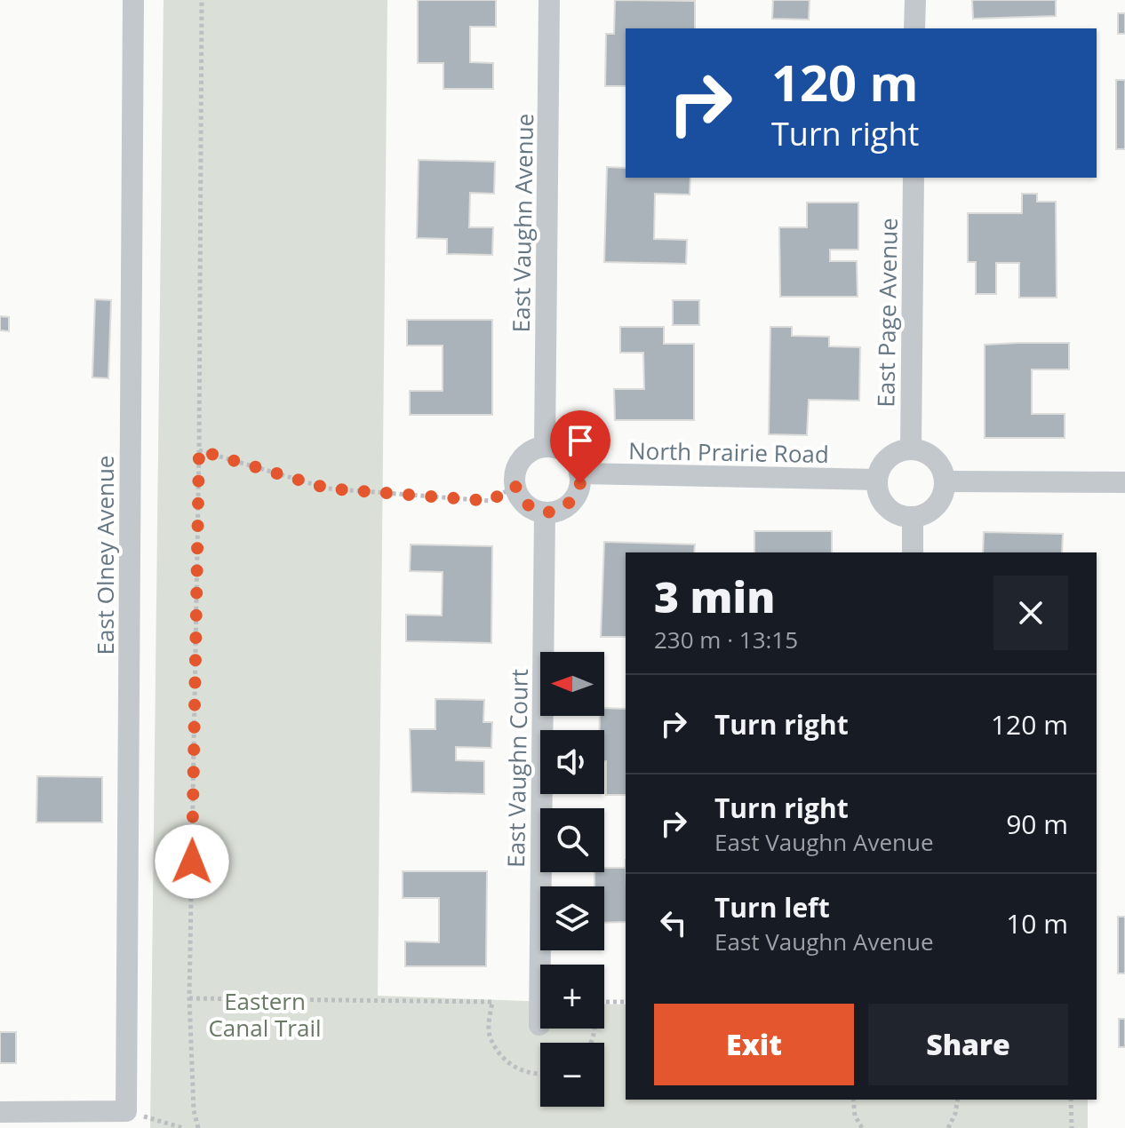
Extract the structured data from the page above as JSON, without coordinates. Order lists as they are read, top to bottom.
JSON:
{
  "streets": {
    "street": [
      "East Vaughn Avenue",
      "East Page Avenue",
      "North Prairie Road",
      "East Olney Avenue",
      "East Vaughn Court"
    ]
  },
  "crossings": [
    ["East Vaughn Avenue", "North Prairie Road"],
    ["East Vaughn Avenue", "East Vaughn Court"],
    ["East Page Avenue", "North Prairie Road"],
    ["North Prairie Road", "East Vaughn Court"]
  ],
  "parks": ["Eastern Canal Trail"],
  "north": "left",
  "page": {
    "turn": ["120 m", "Turn right"],
    "heading": ["3 min", "230 m · 13:15"],
    "map_buttons": ["+", "−"],
    "list": [
      {
        "name": "Turn right",
        "value": "120 m"
      },
      {
        "name": "Turn right",
        "note": "East Vaughn Avenue",
        "value": "90 m"
      },
      {
        "name": "Turn left",
        "note": "East Vaughn Avenue",
        "value": "10 m"
      }
    ],
    "buttons": ["Exit", "Share"]
  }
}
